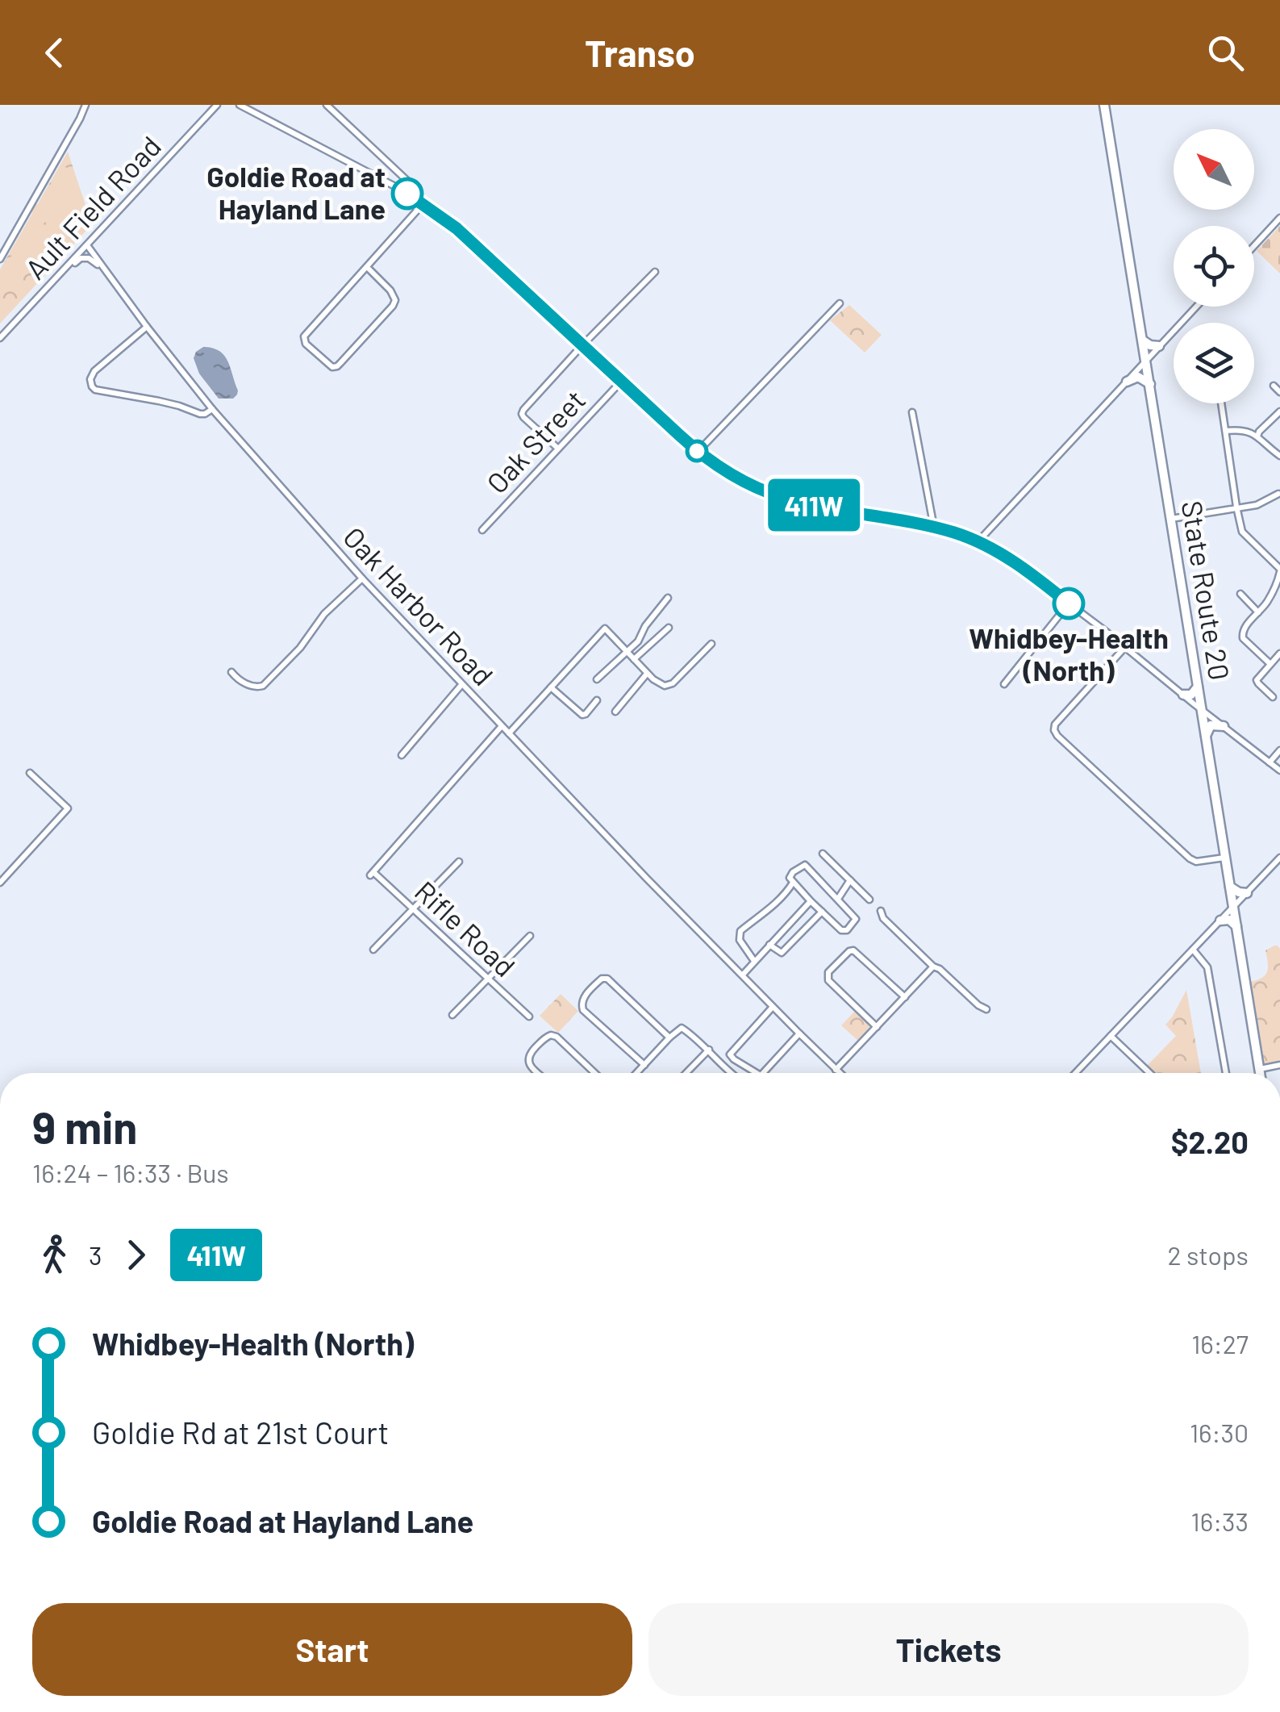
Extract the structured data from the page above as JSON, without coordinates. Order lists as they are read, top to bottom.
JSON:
{
  "streets": {
    "main road": ["State Route 20"],
    "street": [
      "Ault Field Road",
      "Oak Street",
      "Oak Harbor Road",
      "Rifle Road"
    ]
  },
  "crossings": [
    ["Ault Field Road", "Oak Harbor Road"],
    ["Oak Harbor Road", "Rifle Road"]
  ],
  "places": ["Goldie Road at Hayland Lane", "Whidbey-Health (North)"],
  "lines": ["bus line 411W"],
  "north": "top left",
  "page": {
    "header": "Transo",
    "on_map": "411W",
    "heading": ["9 min", "16:24 – 16:33 · Bus", "$2.20"],
    "legs": ["3", "411W", "2 stops"],
    "list": [
      {
        "name": "Whidbey-Health (North)",
        "value": "16:27"
      },
      {
        "name": "Goldie Rd at 21st Court",
        "value": "16:30"
      },
      {
        "name": "Goldie Road at Hayland Lane",
        "value": "16:33"
      }
    ],
    "buttons": ["Start", "Tickets"]
  }
}
